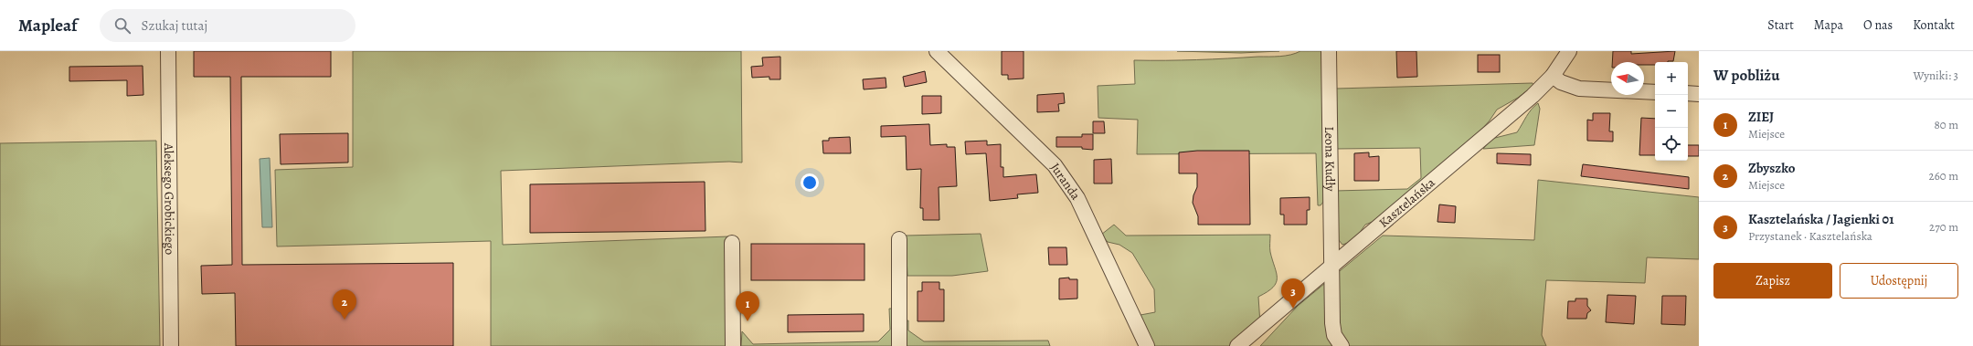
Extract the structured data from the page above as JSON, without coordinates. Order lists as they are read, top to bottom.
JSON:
{
  "streets": {
    "street": [
      "Leona Kudły",
      "Juranda",
      "Aleksego Grobickiego",
      "Kasztelańska"
    ]
  },
  "crossings": [
    ["Leona Kudły", "Kasztelańska"]
  ],
  "north": "left",
  "page": {
    "header": "Mapleaf",
    "search": "Szukaj tutaj",
    "nav": [
      "Start",
      "Mapa",
      "O nas",
      "Kontakt"
    ],
    "heading": ["W pobliżu", "Wyniki: 3"],
    "map_buttons": ["+", "−"],
    "list": [
      {
        "mark": "1",
        "name": "ZIEJ",
        "note": "Miejsce",
        "value": "80 m"
      },
      {
        "mark": "2",
        "name": "Zbyszko",
        "note": "Miejsce",
        "value": "260 m"
      },
      {
        "mark": "3",
        "name": "Kasztelańska / Jagienki 01",
        "note": "Przystanek · Kasztelańska",
        "value": "270 m"
      }
    ],
    "buttons": ["Zapisz", "Udostępnij"],
    "pins": ["3", "2", "1"]
  }
}
